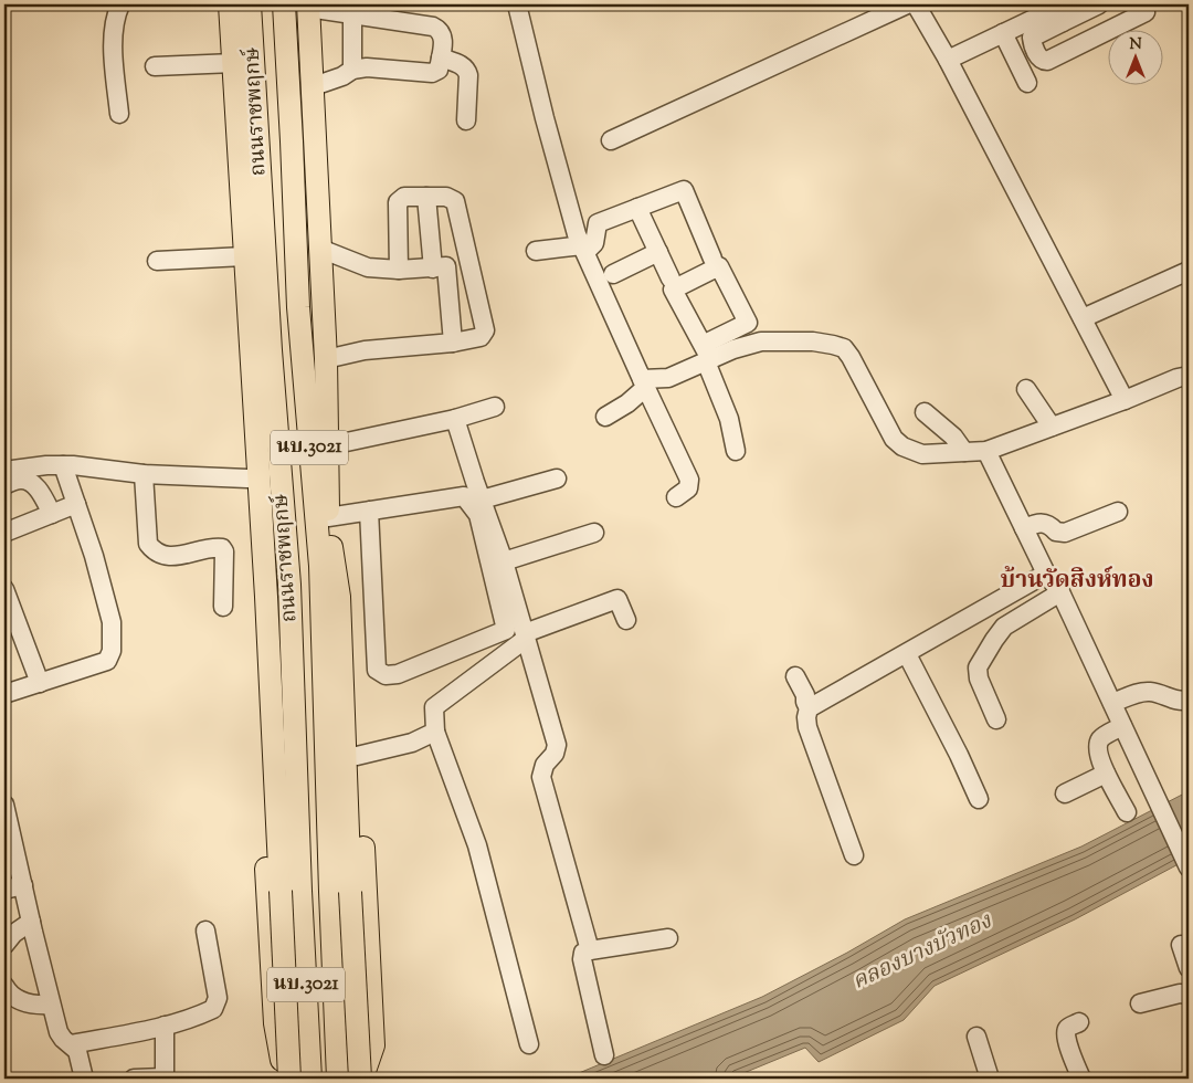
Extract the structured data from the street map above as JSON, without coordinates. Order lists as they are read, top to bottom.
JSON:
{
  "streets": {
    "main road": ["ถนนราชพฤกษ์", "นบ.3021"]
  },
  "districts": ["บ้านวัดสิงห์ทอง"],
  "water": ["คลองบางบัวทอง"],
  "north": "top"
}
